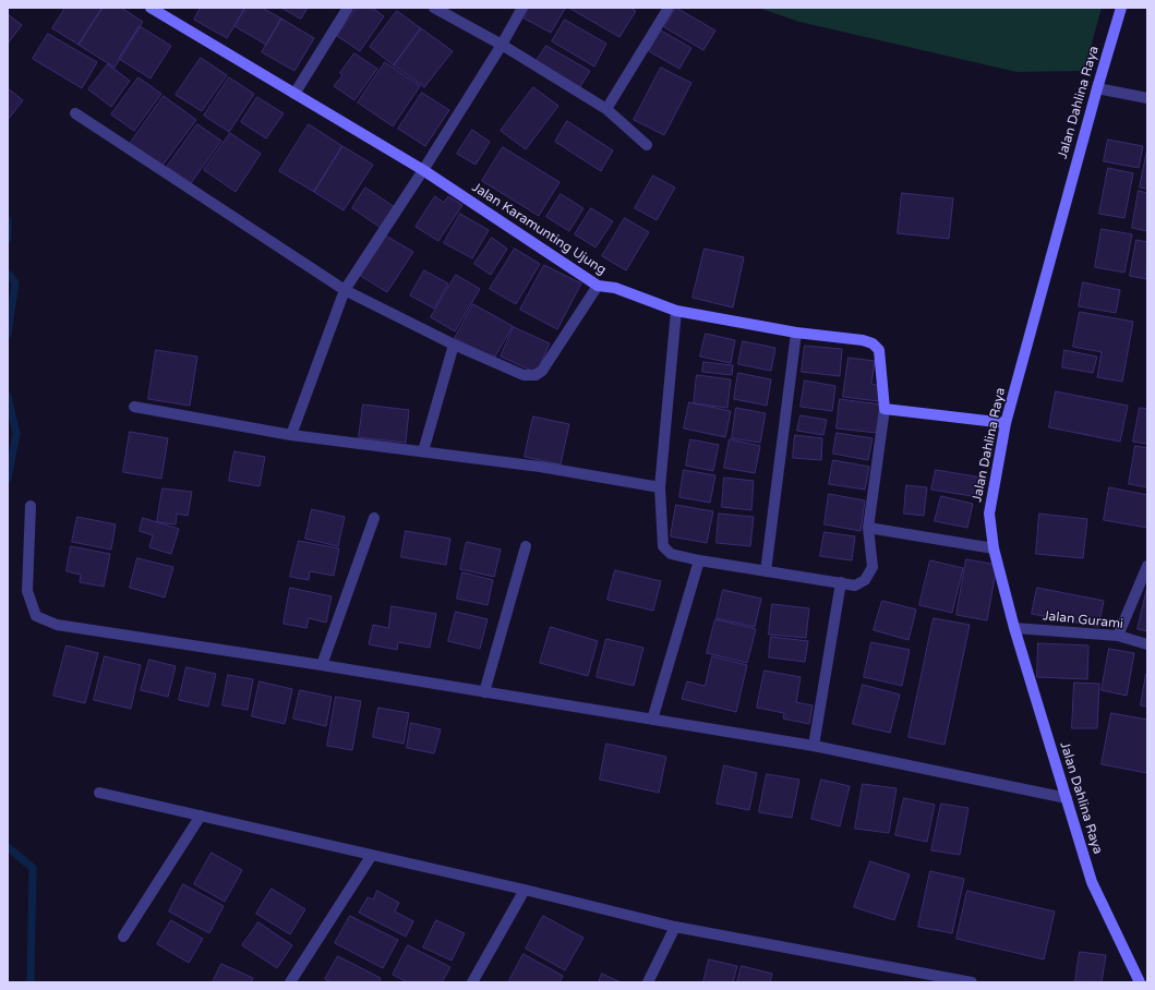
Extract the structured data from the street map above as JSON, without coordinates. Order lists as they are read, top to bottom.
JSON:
{
  "streets": {
    "street": ["Jalan Dahlina Raya", "Jalan Karamunting Ujung", "Jalan Gurami"]
  },
  "crossings": [
    ["Jalan Dahlina Raya", "Jalan Gurami"]
  ]
}
